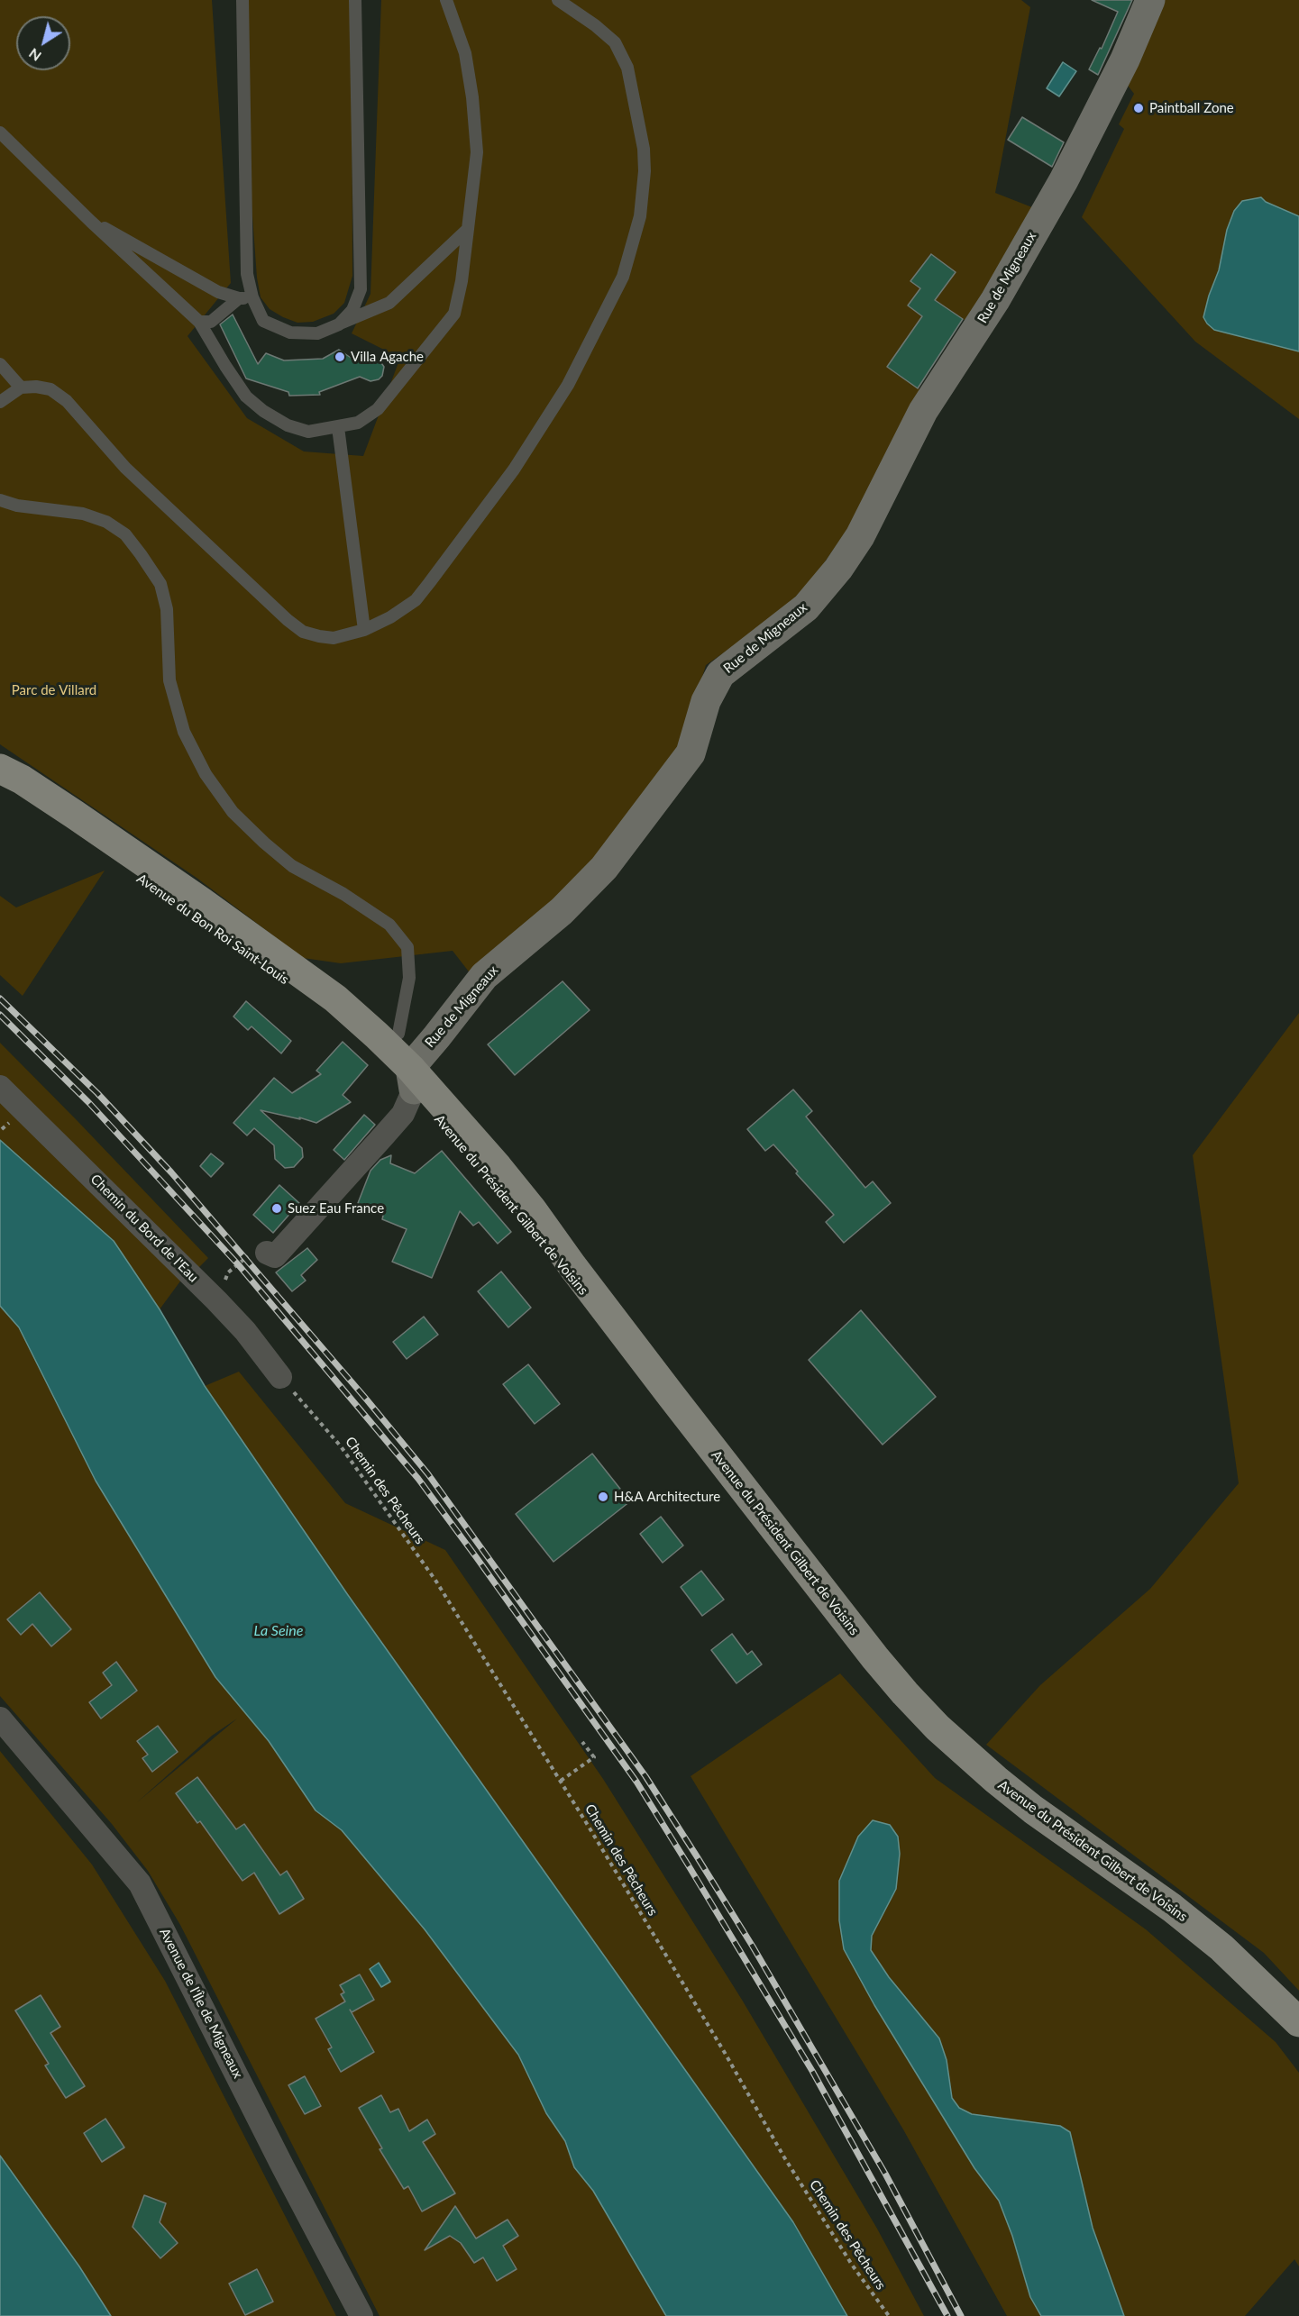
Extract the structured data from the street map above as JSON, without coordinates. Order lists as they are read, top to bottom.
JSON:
{
  "streets": {
    "main road": ["Avenue du Bon Roi Saint-Louis", "Avenue du Président Gilbert de Voisins"],
    "street": ["Rue de Migneaux", "Chemin du Bord de l'Eau", "Avenue de l'Île de Migneaux"],
    "path": ["Chemin des Pêcheurs"]
  },
  "crossings": [
    ["Rue de Migneaux", "Avenue du Bon Roi Saint-Louis"],
    ["Rue de Migneaux", "Avenue du Président Gilbert de Voisins"],
    ["Avenue du Bon Roi Saint-Louis", "Avenue du Président Gilbert de Voisins"],
    ["Chemin du Bord de l'Eau", "Chemin des Pêcheurs"]
  ],
  "water": ["La Seine"],
  "parks": ["Parc de Villard"],
  "places": [
    "Paintball Zone",
    "Villa Agache",
    "Suez Eau France",
    "H&A Architecture"
  ],
  "north": "bottom left"
}
